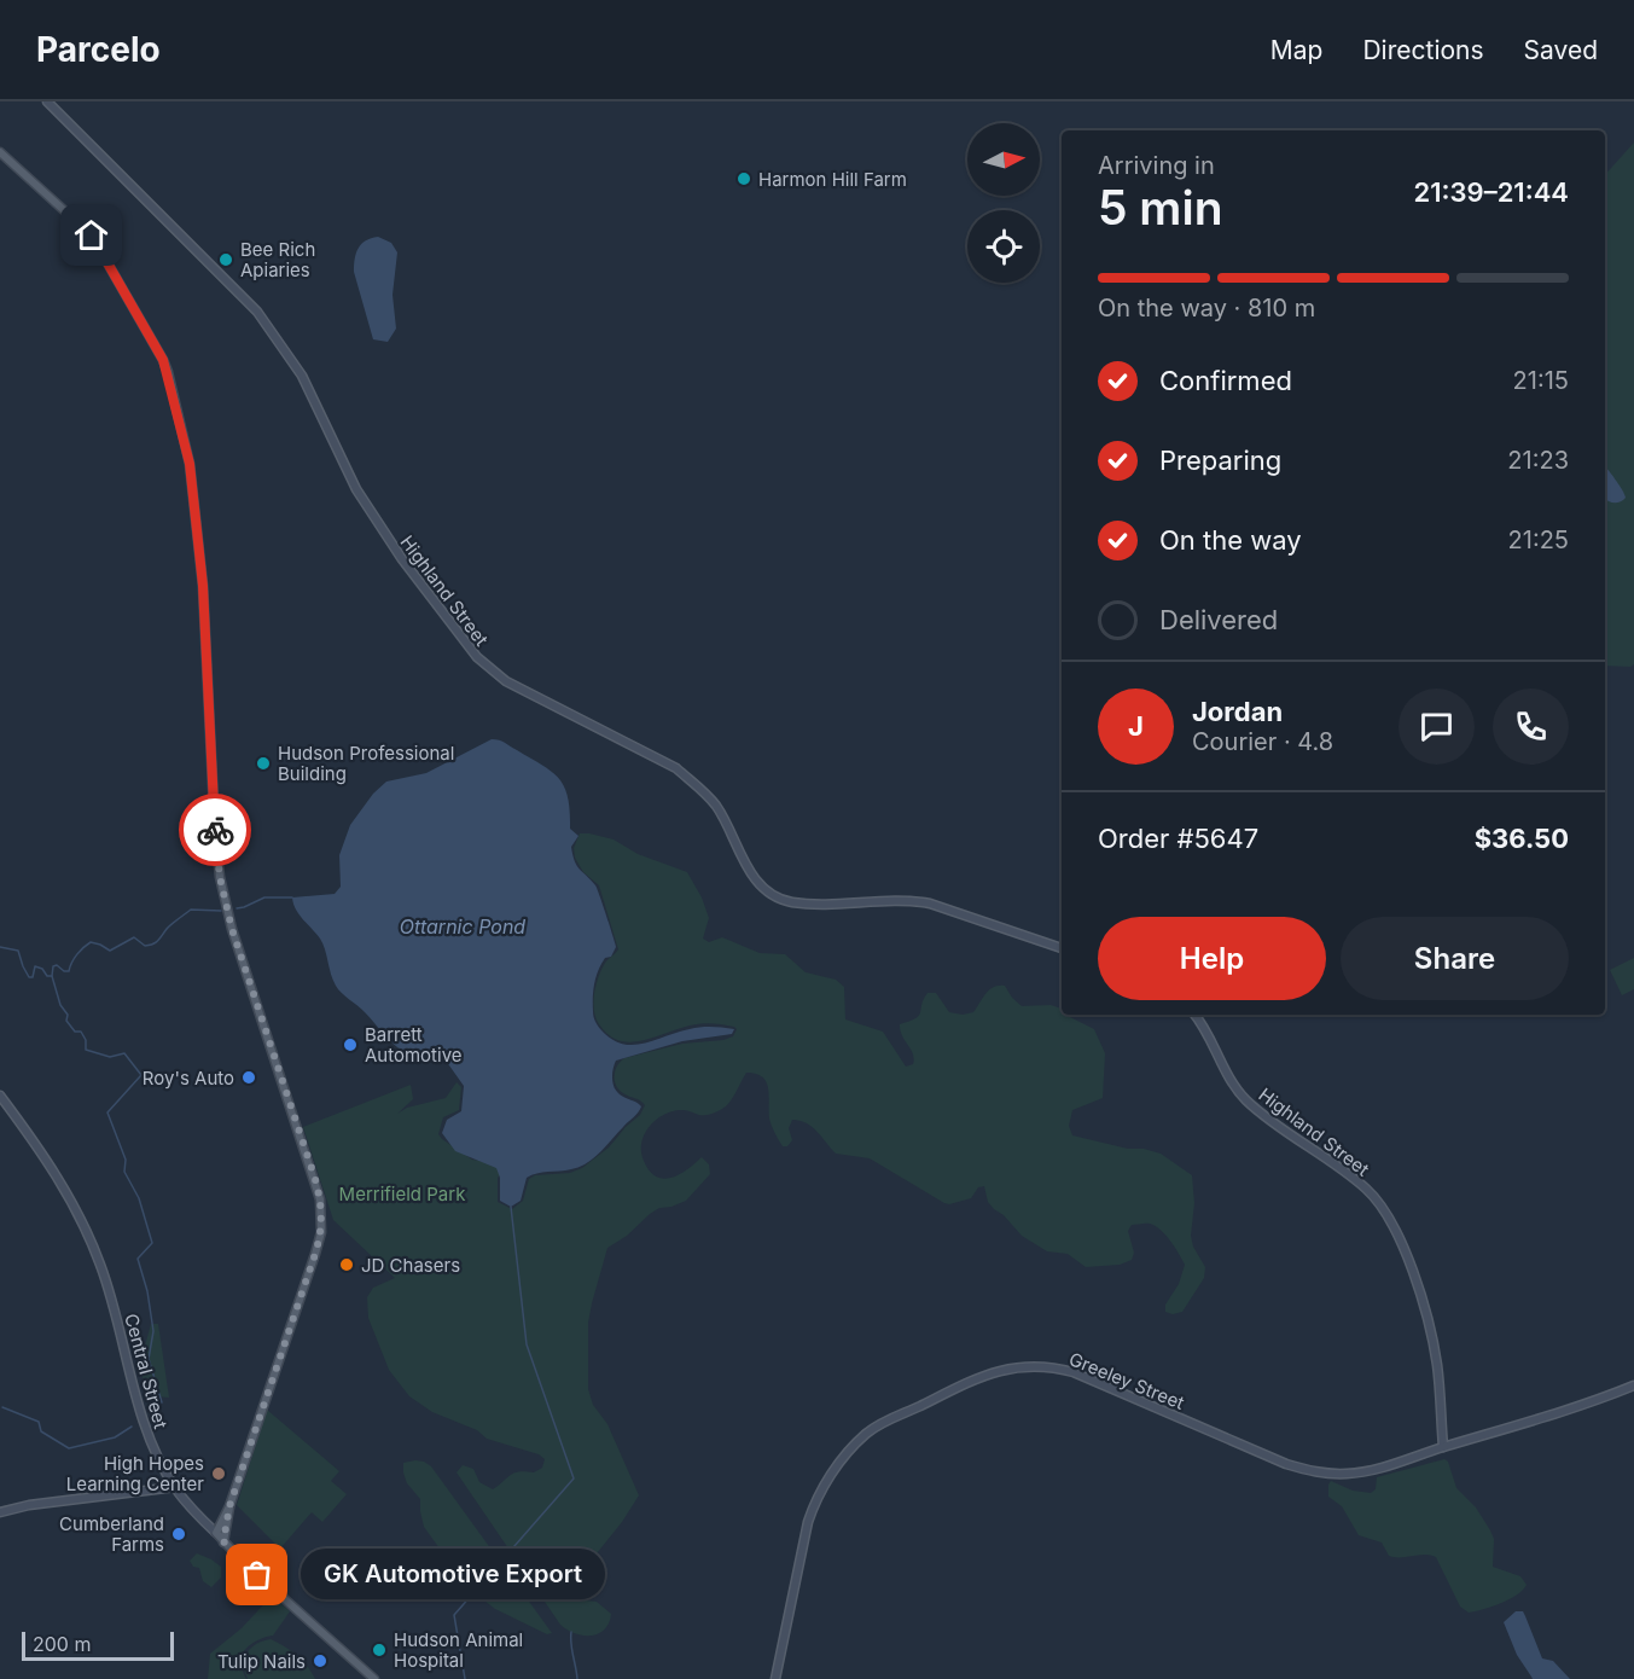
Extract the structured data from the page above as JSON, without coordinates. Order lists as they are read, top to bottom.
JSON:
{
  "streets": {
    "main road": ["Central Street"],
    "street": ["Highland Street", "Greeley Street"]
  },
  "crossings": [
    ["Highland Street", "Greeley Street"]
  ],
  "water": ["Ottarnic Pond"],
  "parks": ["Merrifield Park"],
  "places": [
    "Harmon Hill Farm",
    "Bee Rich Apiaries",
    "Hudson Professional Building",
    "Barrett Automotive",
    "Roy's Auto",
    "JD Chasers",
    "High Hopes Learning Center",
    "Cumberland Farms",
    "GK Automotive Export",
    "Hudson Animal Hospital",
    "Tulip Nails"
  ],
  "scale_bar": "200 m",
  "north": "right",
  "page": {
    "header": "Parcelo",
    "nav": ["Map", "Directions", "Saved"],
    "heading": ["5 min", "Arriving in", "21:39–21:44"],
    "panel": [
      "Jordan",
      "Courier · 4.8",
      "Order #5647",
      "$36.50"
    ],
    "bar": "On the way · 810 m",
    "list": [
      ["Confirmed", "21:15"],
      ["Preparing", "21:23"],
      ["On the way", "21:25"],
      "Delivered"
    ],
    "round": "J",
    "buttons": ["Help", "Share"],
    "bubble": "GK Automotive Export",
    "scale": "200 m"
  }
}
